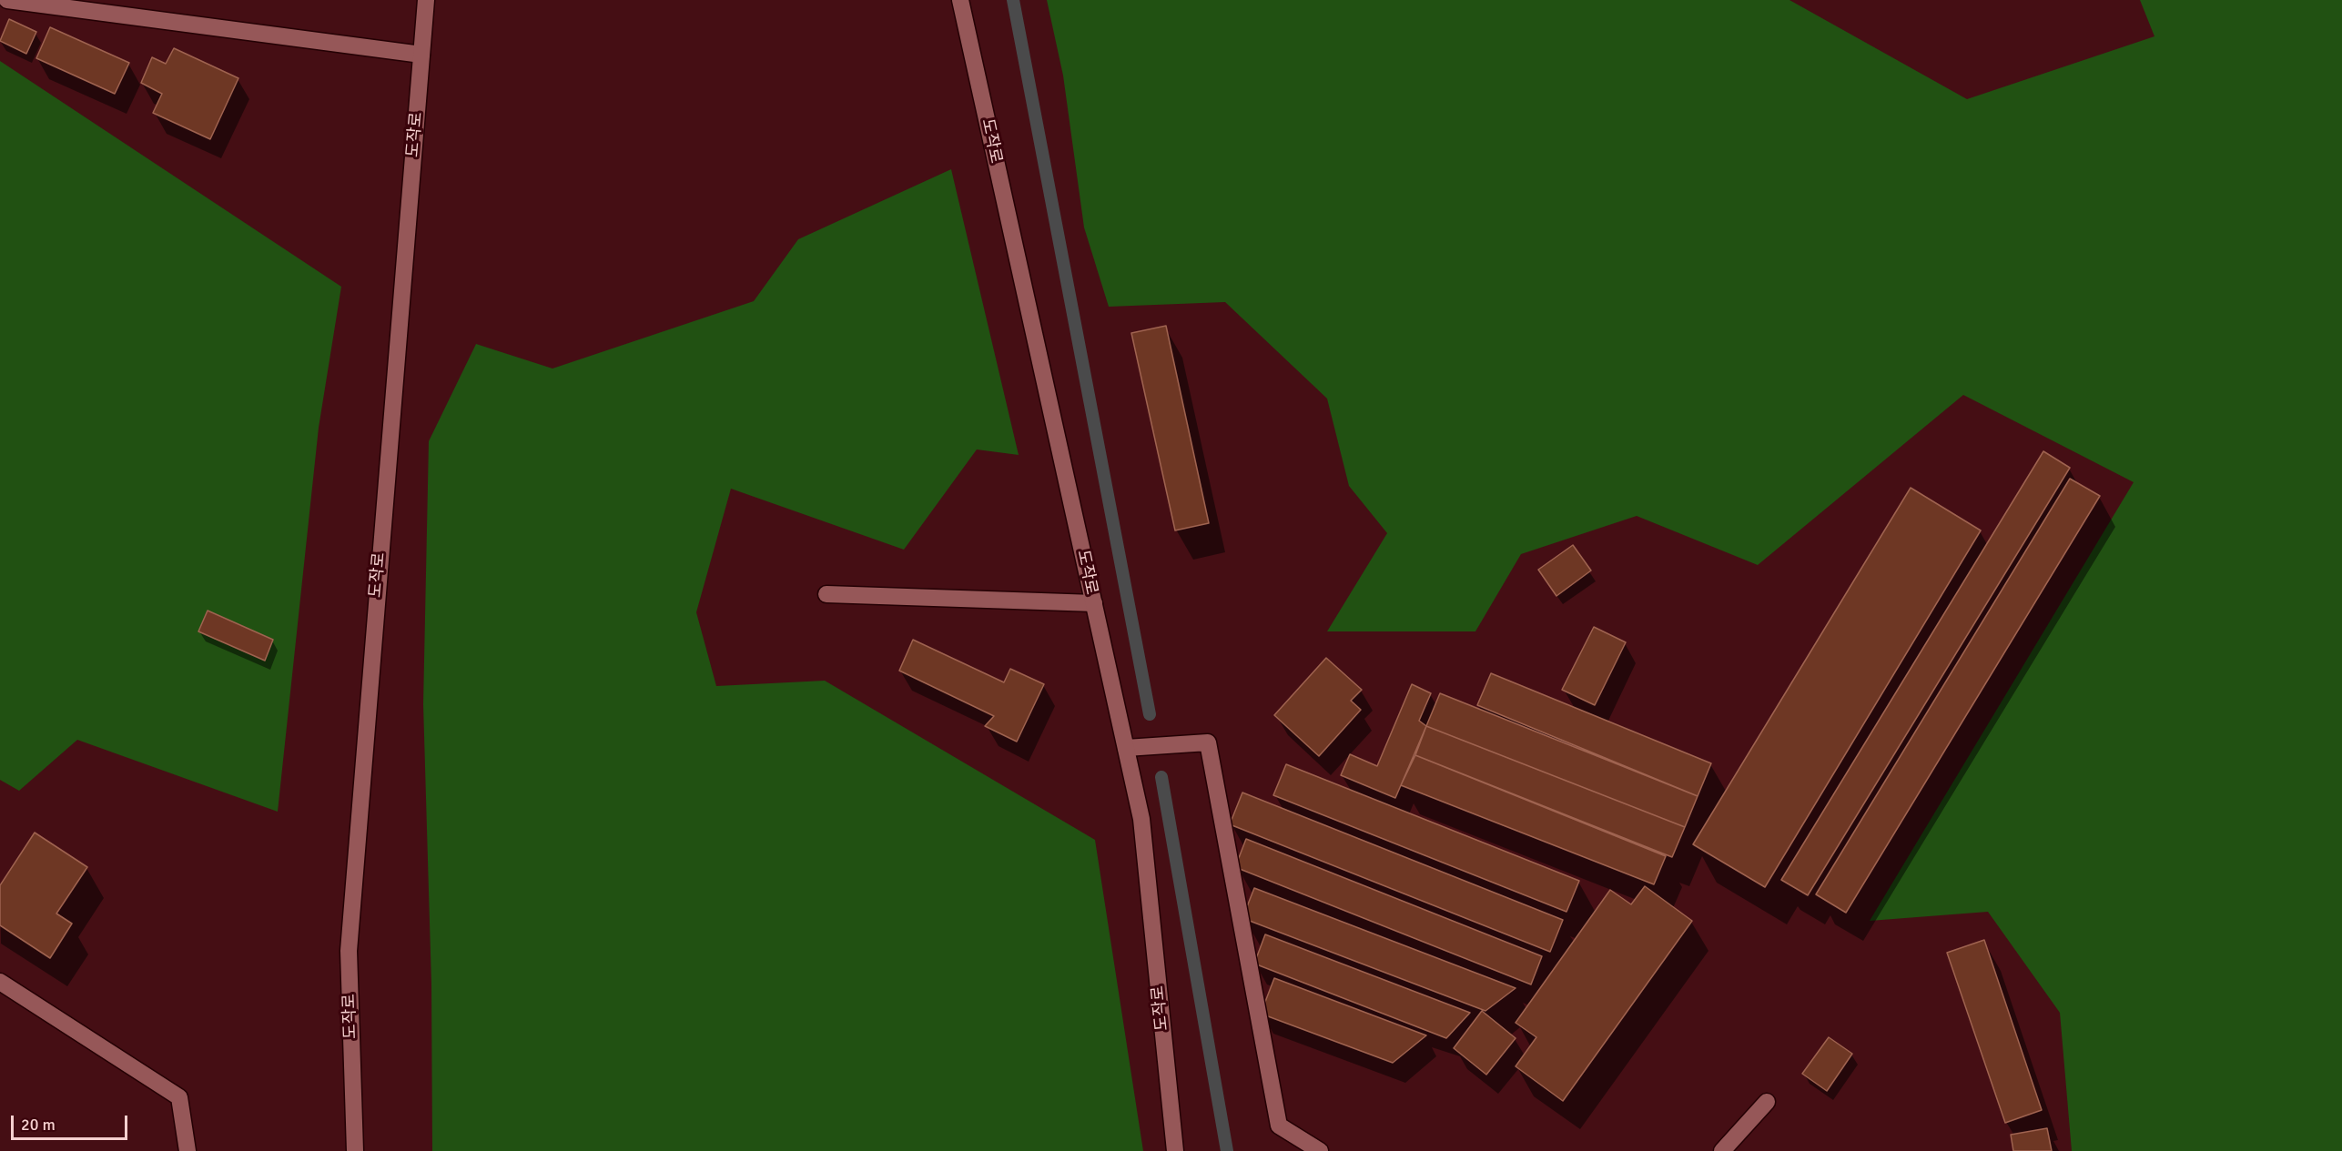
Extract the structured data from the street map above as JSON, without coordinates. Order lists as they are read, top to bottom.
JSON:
{
  "streets": {
    "street": ["도작로"]
  },
  "scale_bar": "20 m"
}
